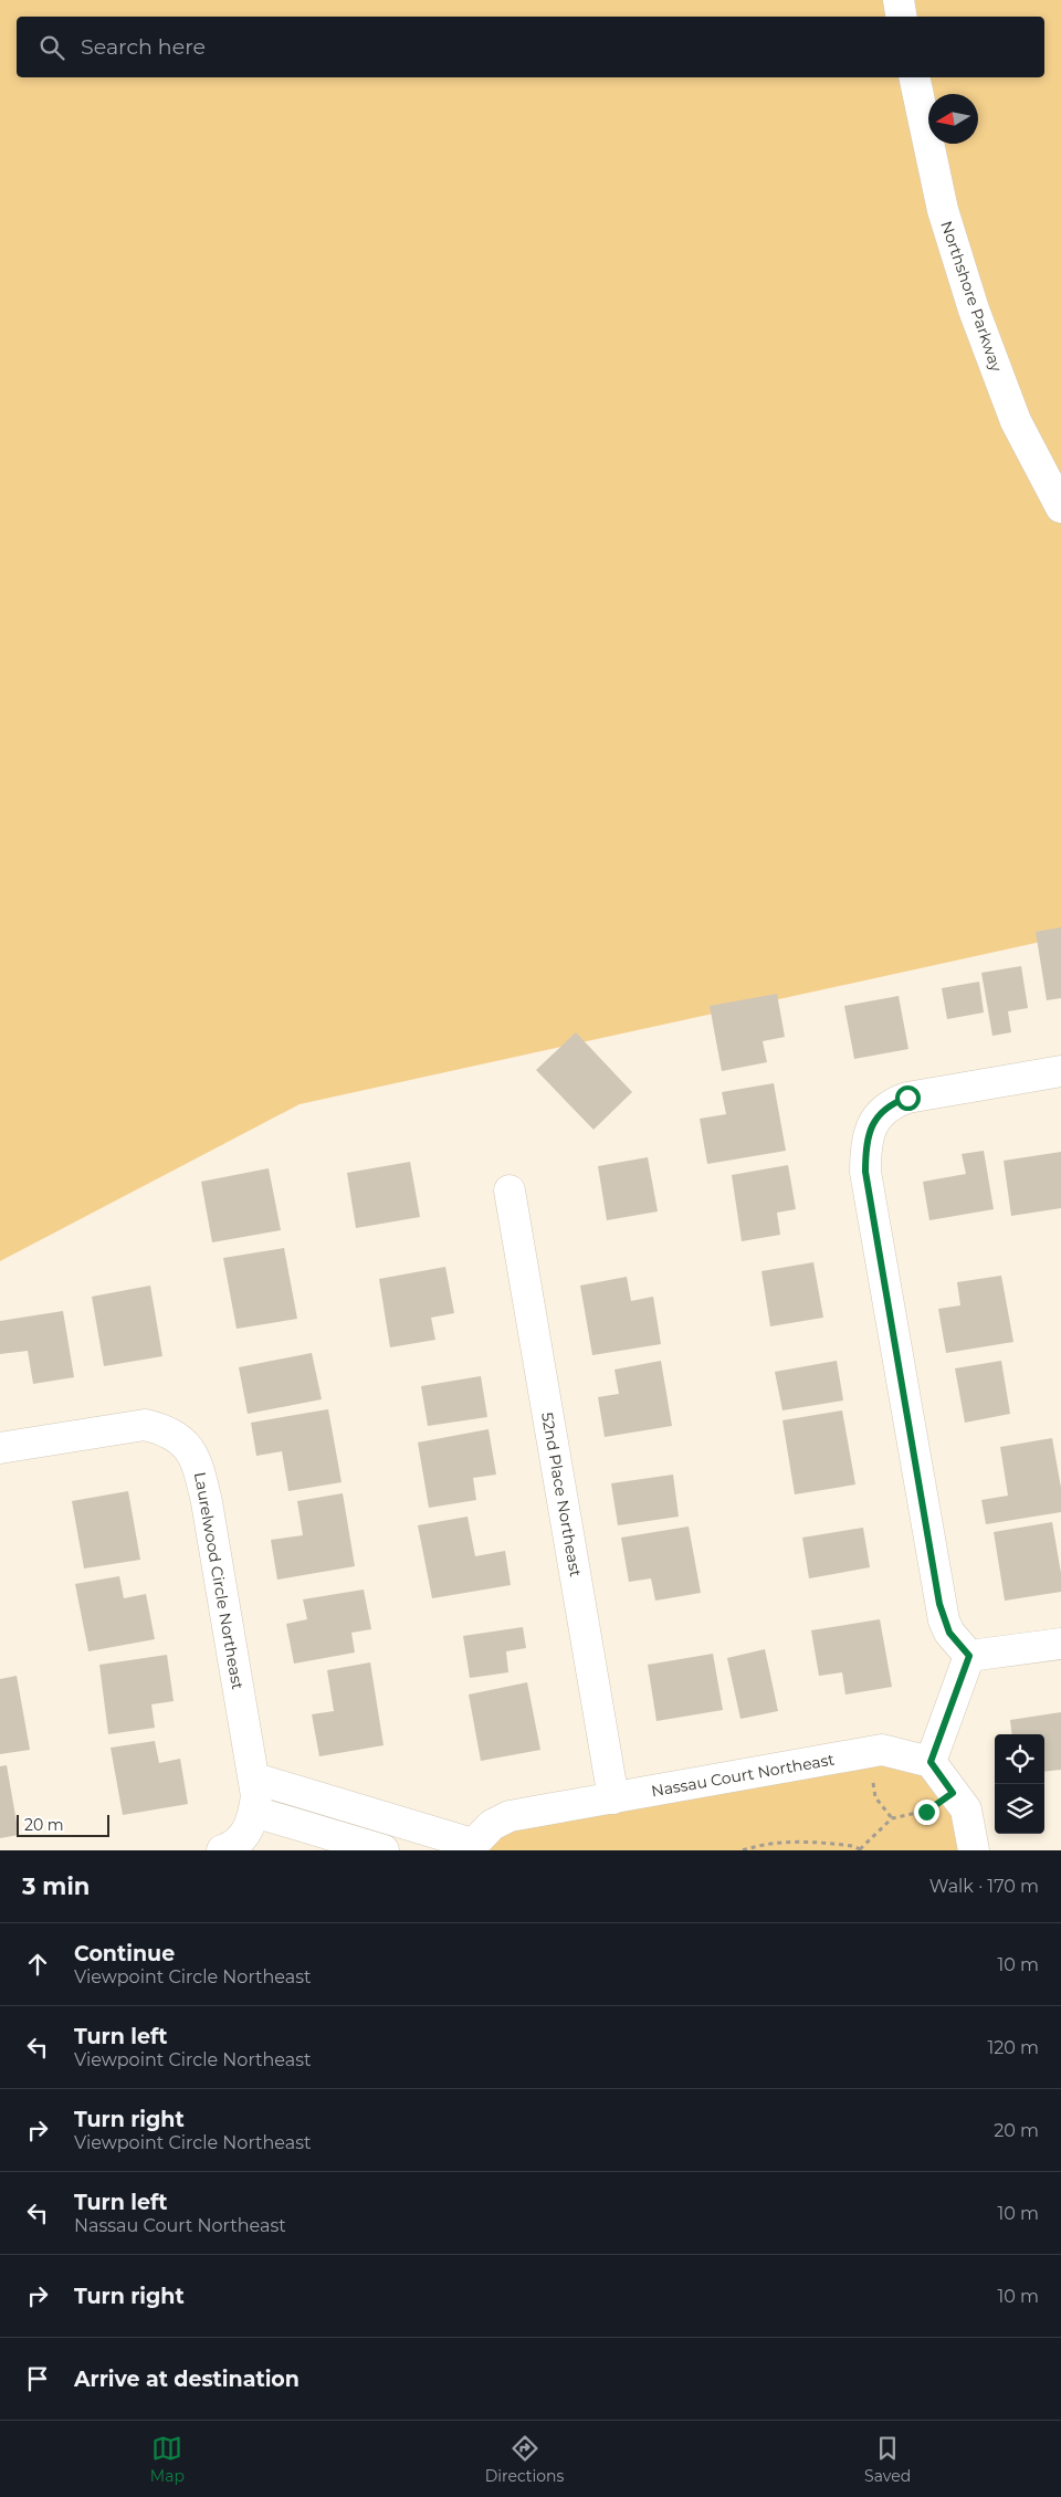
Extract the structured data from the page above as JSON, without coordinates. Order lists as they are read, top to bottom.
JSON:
{
  "streets": {
    "street": [
      "Northshore Parkway",
      "52nd Place Northeast",
      "Laurelwood Circle Northeast",
      "Nassau Court Northeast"
    ]
  },
  "crossings": [
    ["52nd Place Northeast", "Nassau Court Northeast"]
  ],
  "scale_bar": "20 m",
  "north": "left",
  "page": {
    "search": "Search here",
    "scale": "20 m",
    "heading": ["3 min", "Walk · 170 m"],
    "list": [
      ["Continue", "Viewpoint Circle Northeast", "10 m"],
      ["Turn left", "Viewpoint Circle Northeast", "120 m"],
      ["Turn right", "Viewpoint Circle Northeast", "20 m"],
      ["Turn left", "Nassau Court Northeast", "10 m"],
      ["Turn right", "10 m"],
      "Arrive at destination"
    ],
    "nav": ["Map", "Directions", "Saved"]
  }
}
